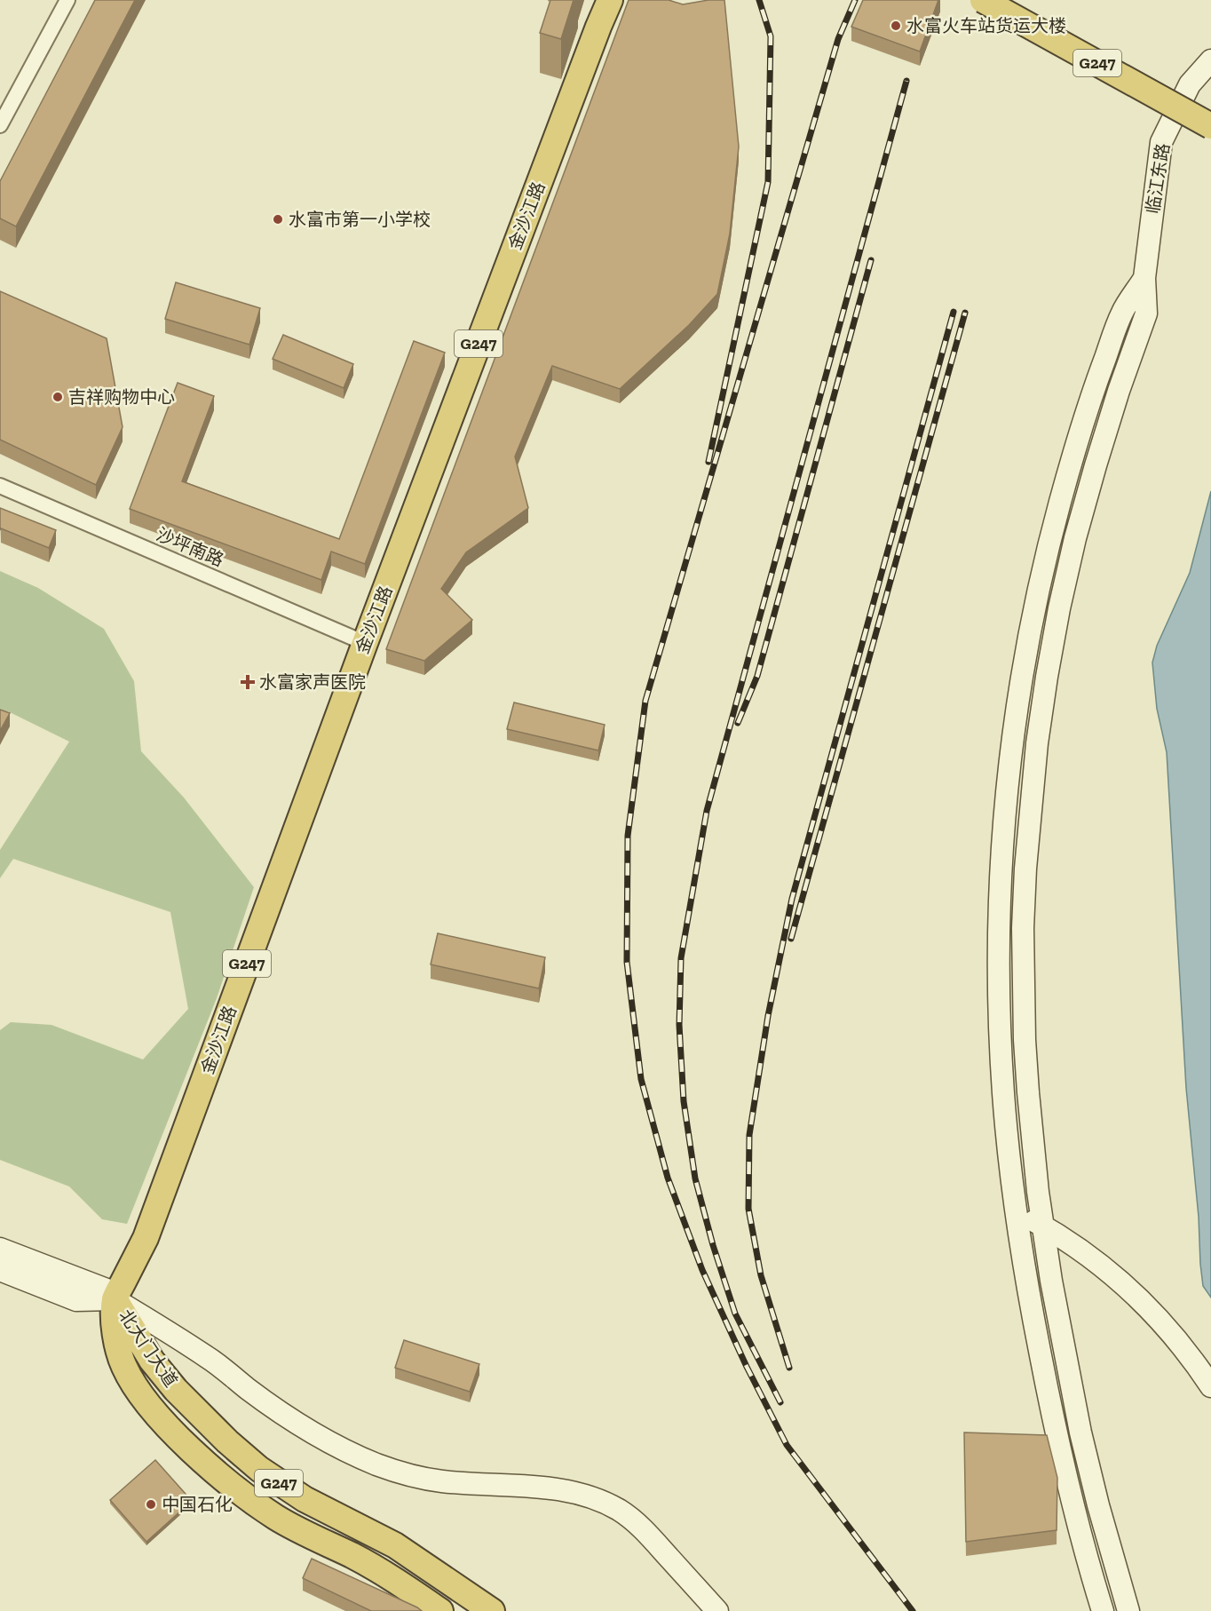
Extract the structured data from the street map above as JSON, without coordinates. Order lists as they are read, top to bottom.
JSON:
{
  "streets": {
    "highway": ["G247", "金沙江路", "北大门大道"],
    "main road": ["临江东路"],
    "street": ["沙坪南路"]
  },
  "crossings": [
    ["金沙江路", "沙坪南路"],
    ["金沙江路", "北大门大道"]
  ],
  "places": {
    "other": [
      "水富火车站货运大楼",
      "水富市第一小学校",
      "吉祥购物中心",
      "中国石化"
    ],
    "health": ["水富家声医院"]
  }
}
